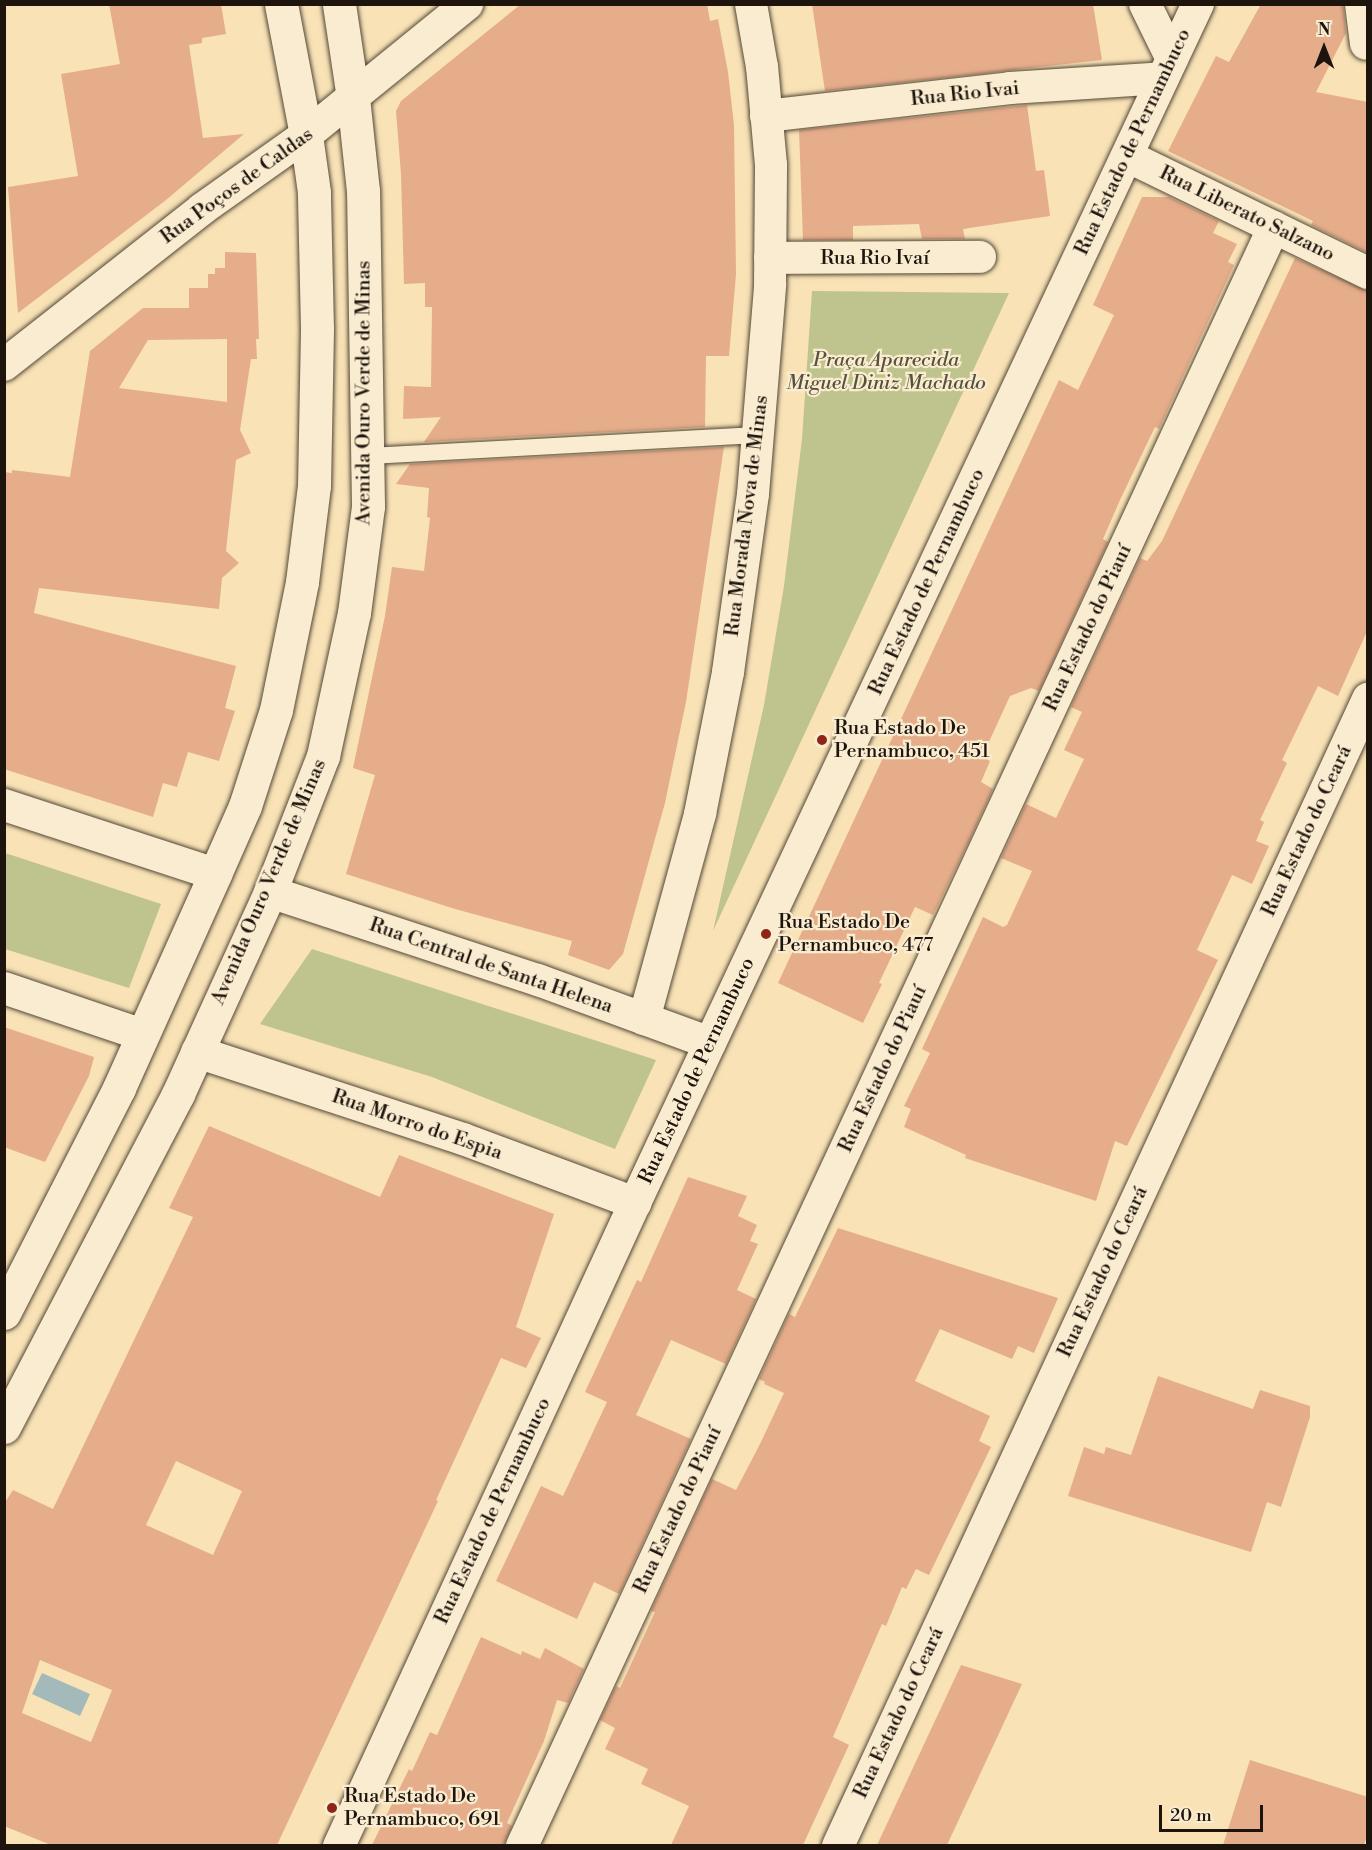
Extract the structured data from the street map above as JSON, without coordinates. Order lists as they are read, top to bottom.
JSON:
{
  "streets": {
    "street": [
      "Rua Rio Ivai",
      "Rua Estado de Pernambuco",
      "Rua Poços de Caldas",
      "Rua Liberato Salzano",
      "Rua Rio Ivaí",
      "Avenida Ouro Verde de Minas",
      "Rua Morada Nova de Minas",
      "Rua Estado do Piauí",
      "Rua Estado do Ceará",
      "Rua Central de Santa Helena",
      "Rua Morro do Espia"
    ]
  },
  "crossings": [
    ["Rua Rio Ivai", "Rua Estado de Pernambuco"],
    ["Rua Rio Ivai", "Rua Morada Nova de Minas"],
    ["Rua Estado de Pernambuco", "Rua Liberato Salzano"],
    ["Rua Estado de Pernambuco", "Rua Central de Santa Helena"],
    ["Rua Estado de Pernambuco", "Rua Morro do Espia"],
    ["Rua Poços de Caldas", "Avenida Ouro Verde de Minas"],
    ["Rua Liberato Salzano", "Rua Estado do Piauí"],
    ["Rua Rio Ivaí", "Rua Morada Nova de Minas"],
    ["Avenida Ouro Verde de Minas", "Rua Central de Santa Helena"],
    ["Avenida Ouro Verde de Minas", "Rua Morro do Espia"],
    ["Rua Morada Nova de Minas", "Rua Central de Santa Helena"]
  ],
  "parks": ["Praça Aparecida Miguel Diniz Machado"],
  "places": ["Rua Estado De Pernambuco, 451", "Rua Estado De Pernambuco, 477", "Rua Estado De Pernambuco, 691"],
  "scale_bar": "20 m",
  "north": "top"
}
